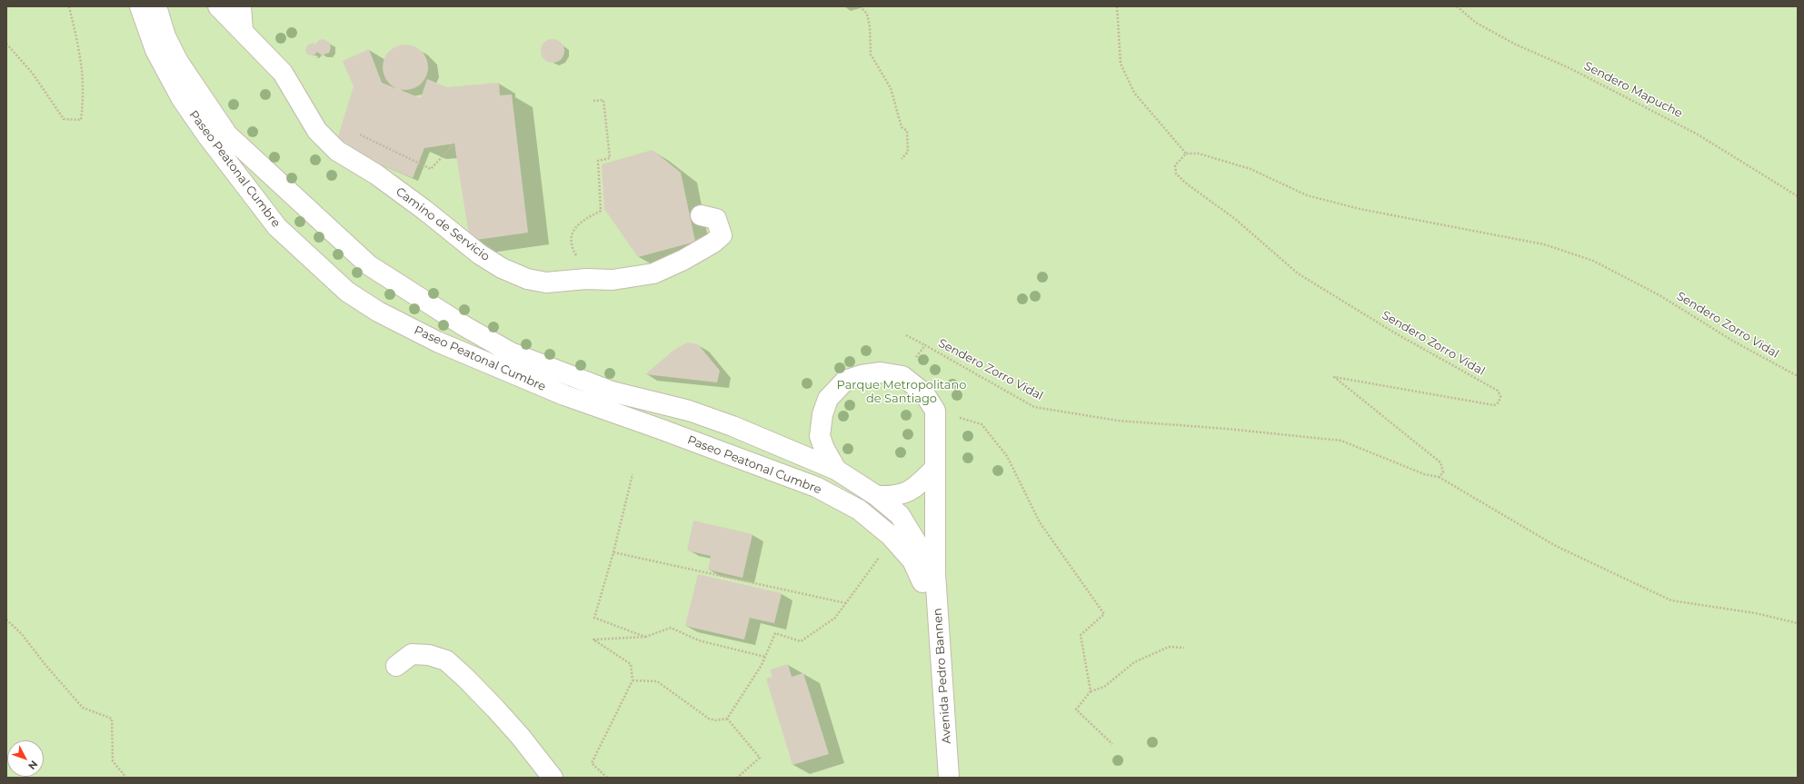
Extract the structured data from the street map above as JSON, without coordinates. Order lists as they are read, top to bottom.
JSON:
{
  "streets": {
    "street": ["Paseo Peatonal Cumbre", "Camino de Servicio", "Avenida Pedro Bannen"],
    "path": ["Sendero Mapuche", "Sendero Zorro Vidal"]
  },
  "crossings": [
    ["Paseo Peatonal Cumbre", "Avenida Pedro Bannen"],
    ["Sendero Zorro Vidal", "Avenida Pedro Bannen"]
  ],
  "parks": ["Parque Metropolitano de Santiago"],
  "north": "bottom right"
}
